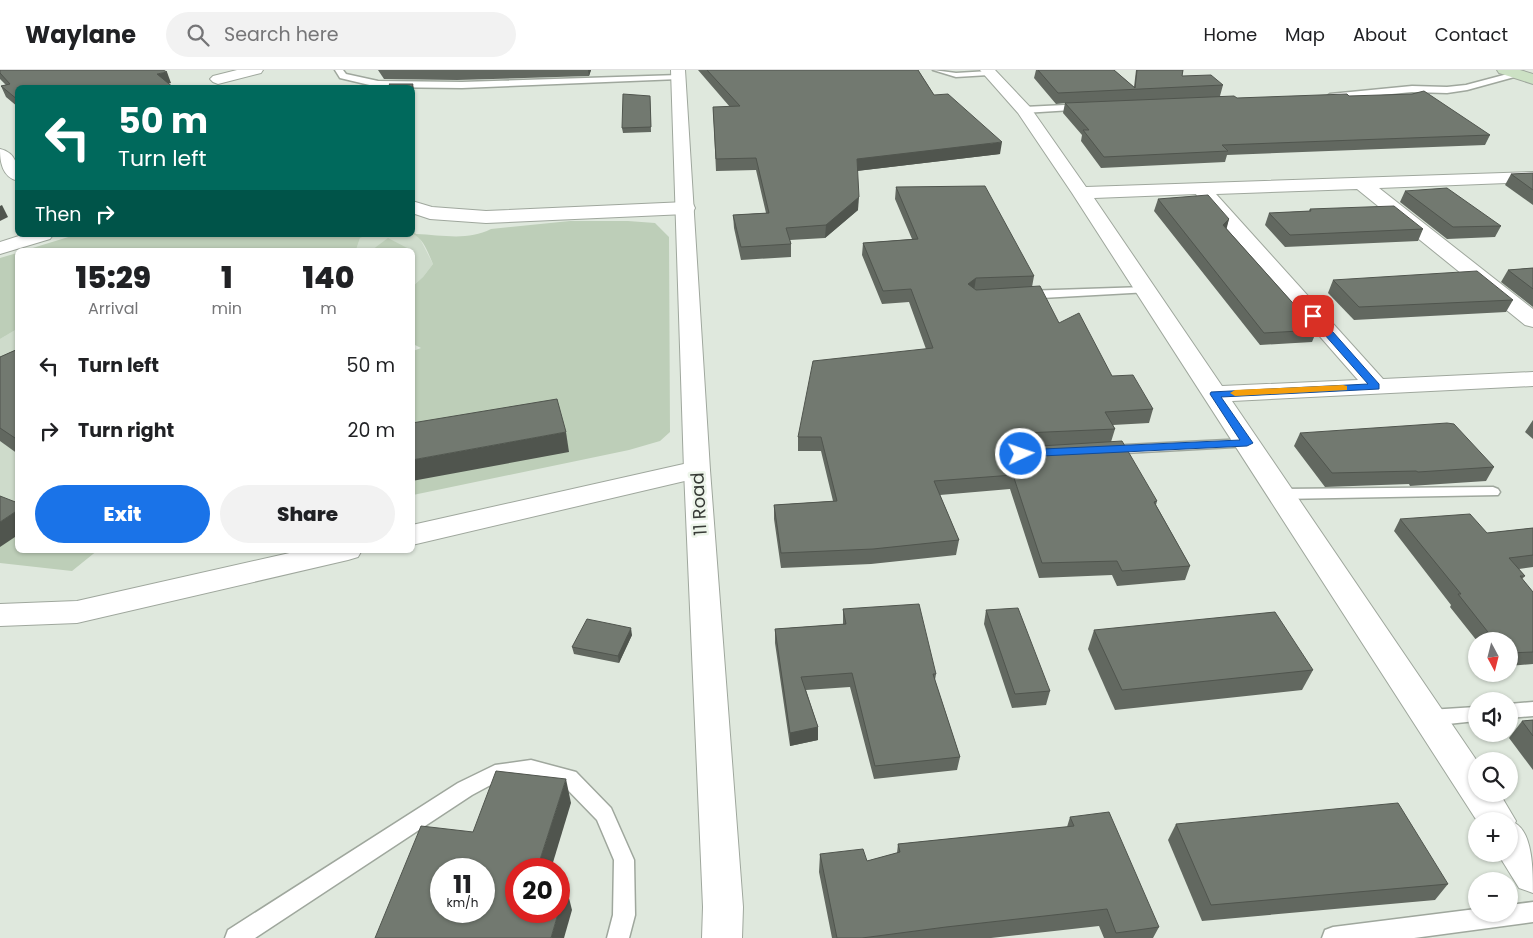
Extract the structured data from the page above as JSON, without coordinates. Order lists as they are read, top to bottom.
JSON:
{
  "streets": {
    "street": ["11 Road"]
  },
  "north": "bottom",
  "page": {
    "header": "Waylane",
    "search": "Search here",
    "nav": [
      "Home",
      "Map",
      "About",
      "Contact"
    ],
    "turn": ["50 m", "Turn left"],
    "then": "Then",
    "eta": [
      "15:29",
      "Arrival",
      "1",
      "min",
      "140",
      "m"
    ],
    "list": [
      {
        "name": "Turn left",
        "value": "50 m"
      },
      {
        "name": "Turn right",
        "value": "20 m"
      }
    ],
    "buttons": ["Exit", "Share"],
    "map_buttons": ["+", "−"],
    "speed": "11 km/h",
    "limit": "20"
  }
}
